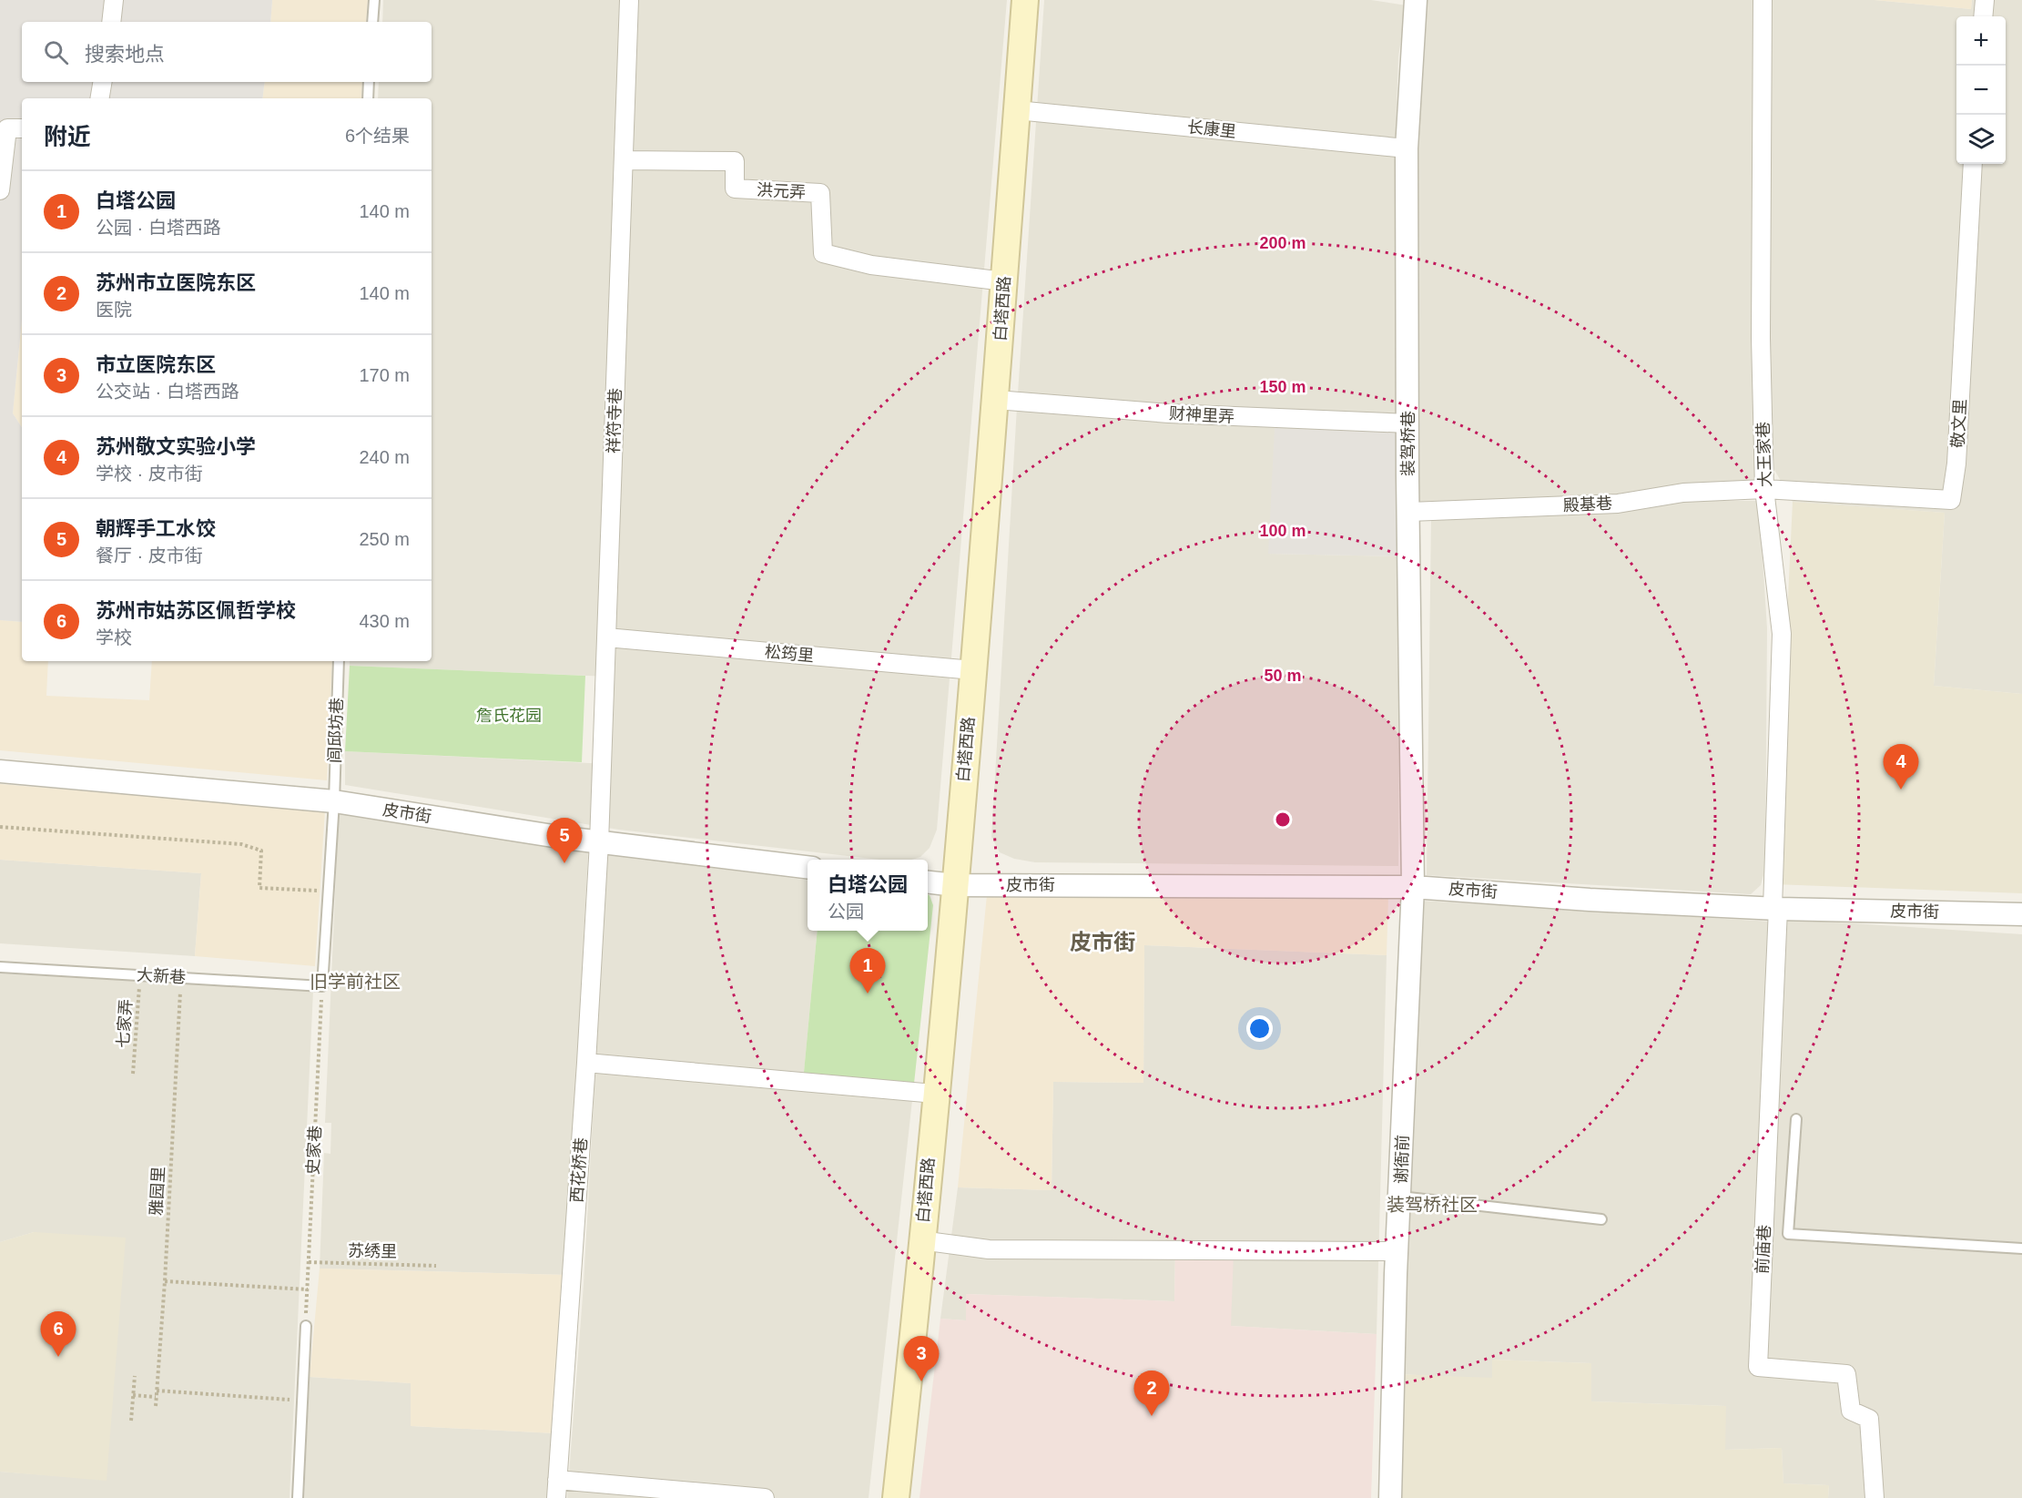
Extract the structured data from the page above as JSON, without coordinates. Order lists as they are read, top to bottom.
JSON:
{
  "streets": {
    "main road": ["白塔西路"],
    "street": [
      "长康里",
      "洪元弄",
      "财神里弄",
      "祥符寺巷",
      "敬文里",
      "装驾桥巷",
      "大王家巷",
      "殿基巷",
      "松筠里",
      "皮市街",
      "谢衙前",
      "西花桥巷",
      "前庙巷"
    ],
    "lane": ["闾邱坊巷", "大新巷"],
    "path": [
      "七家弄",
      "史家巷",
      "雅园里",
      "苏绣里"
    ]
  },
  "crossings": [
    ["长康里", "白塔西路"],
    ["长康里", "装驾桥巷"],
    ["洪元弄", "白塔西路"],
    ["洪元弄", "祥符寺巷"],
    ["白塔西路", "财神里弄"],
    ["白塔西路", "松筠里"],
    ["白塔西路", "皮市街"],
    ["财神里弄", "装驾桥巷"],
    ["祥符寺巷", "松筠里"],
    ["祥符寺巷", "皮市街"],
    ["祥符寺巷", "西花桥巷"],
    ["敬文里", "大王家巷"],
    ["敬文里", "殿基巷"],
    ["装驾桥巷", "殿基巷"],
    ["装驾桥巷", "皮市街"],
    ["装驾桥巷", "谢衙前"],
    ["大王家巷", "殿基巷"],
    ["大王家巷", "皮市街"],
    ["大王家巷", "前庙巷"],
    ["闾邱坊巷", "皮市街"],
    ["皮市街", "谢衙前"],
    ["皮市街", "西花桥巷"],
    ["皮市街", "前庙巷"],
    ["大新巷", "七家弄"],
    ["大新巷", "史家巷"],
    ["大新巷", "雅园里"],
    ["史家巷", "苏绣里"]
  ],
  "districts": ["皮市街", "旧学前社区", "装驾桥社区"],
  "parks": ["詹氏花园"],
  "page": {
    "map_buttons": ["+", "−"],
    "search": "搜索地点",
    "heading": ["附近", "6个结果"],
    "list": [
      {
        "mark": "1",
        "name": "白塔公园",
        "note": "公园 · 白塔西路",
        "value": "140 m"
      },
      {
        "mark": "2",
        "name": "苏州市立医院东区",
        "note": "医院",
        "value": "140 m"
      },
      {
        "mark": "3",
        "name": "市立医院东区",
        "note": "公交站 · 白塔西路",
        "value": "170 m"
      },
      {
        "mark": "4",
        "name": "苏州敬文实验小学",
        "note": "学校 · 皮市街",
        "value": "240 m"
      },
      {
        "mark": "5",
        "name": "朝辉手工水饺",
        "note": "餐厅 · 皮市街",
        "value": "250 m"
      },
      {
        "mark": "6",
        "name": "苏州市姑苏区佩哲学校",
        "note": "学校",
        "value": "430 m"
      }
    ],
    "pins": [
      "4",
      "5",
      "1",
      "6",
      "3",
      "2"
    ],
    "popup": ["白塔公园", "公园"]
  },
  "rings": [
    "200 m",
    "150 m",
    "100 m",
    "50 m"
  ]
}
